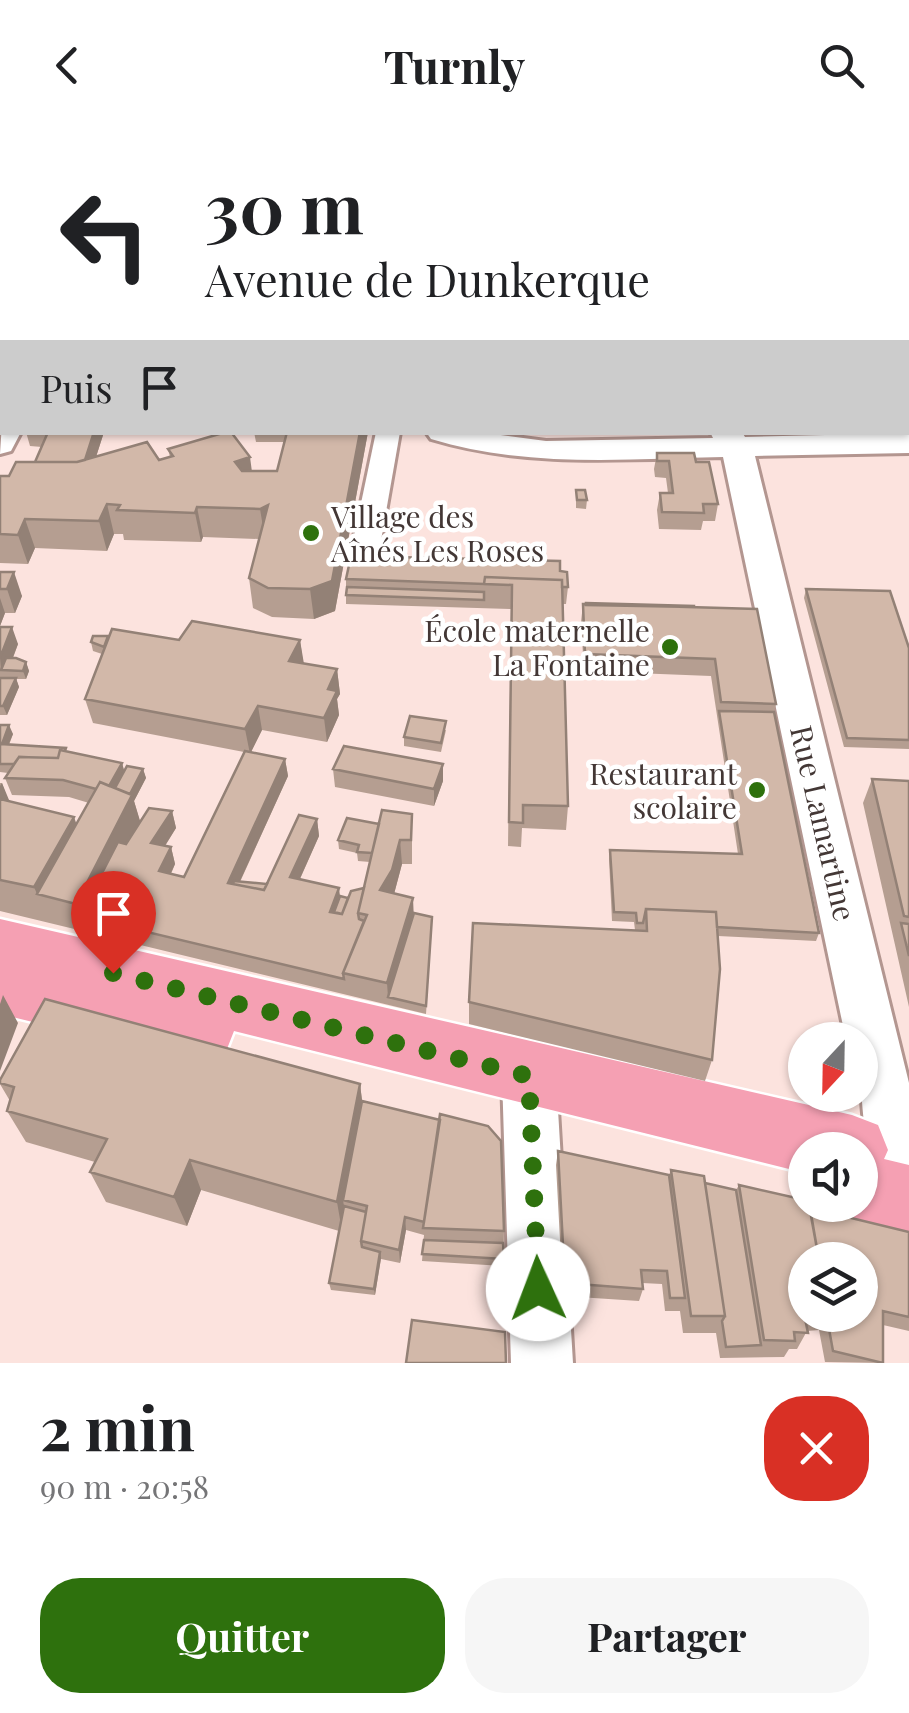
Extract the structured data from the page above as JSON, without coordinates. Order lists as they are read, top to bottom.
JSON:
{
  "streets": {
    "street": ["Rue Lamartine"]
  },
  "places": ["Village des Aînés Les Roses", "École maternelle La Fontaine", "Restaurant scolaire"],
  "north": "bottom",
  "page": {
    "header": "Turnly",
    "turn": ["30 m", "Avenue de Dunkerque"],
    "then": "Puis",
    "heading": ["2 min", "90 m · 20:58"],
    "buttons": ["Quitter", "Partager"]
  }
}
